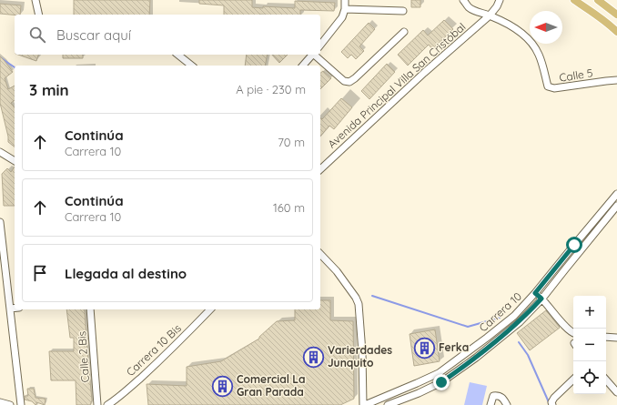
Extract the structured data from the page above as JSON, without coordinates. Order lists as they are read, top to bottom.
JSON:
{
  "streets": {
    "street": [
      "Calle 5",
      "Avenida Principal Villa San Cristóbal",
      "Carrera 10",
      "Carrera 10 Bis",
      "Calle 2 Bis"
    ]
  },
  "crossings": [
    ["Calle 5", "Avenida Principal Villa San Cristóbal"]
  ],
  "places": {
    "building": ["Ferka", "Varierdades Junquito", "Comercial La Gran Parada"]
  },
  "north": "left",
  "page": {
    "search": "Buscar aquí",
    "heading": ["3 min", "A pie · 230 m"],
    "list": [
      ["Continúa", "Carrera 10", "70 m"],
      ["Continúa", "Carrera 10", "160 m"],
      "Llegada al destino"
    ],
    "map_buttons": ["+", "−"]
  }
}
